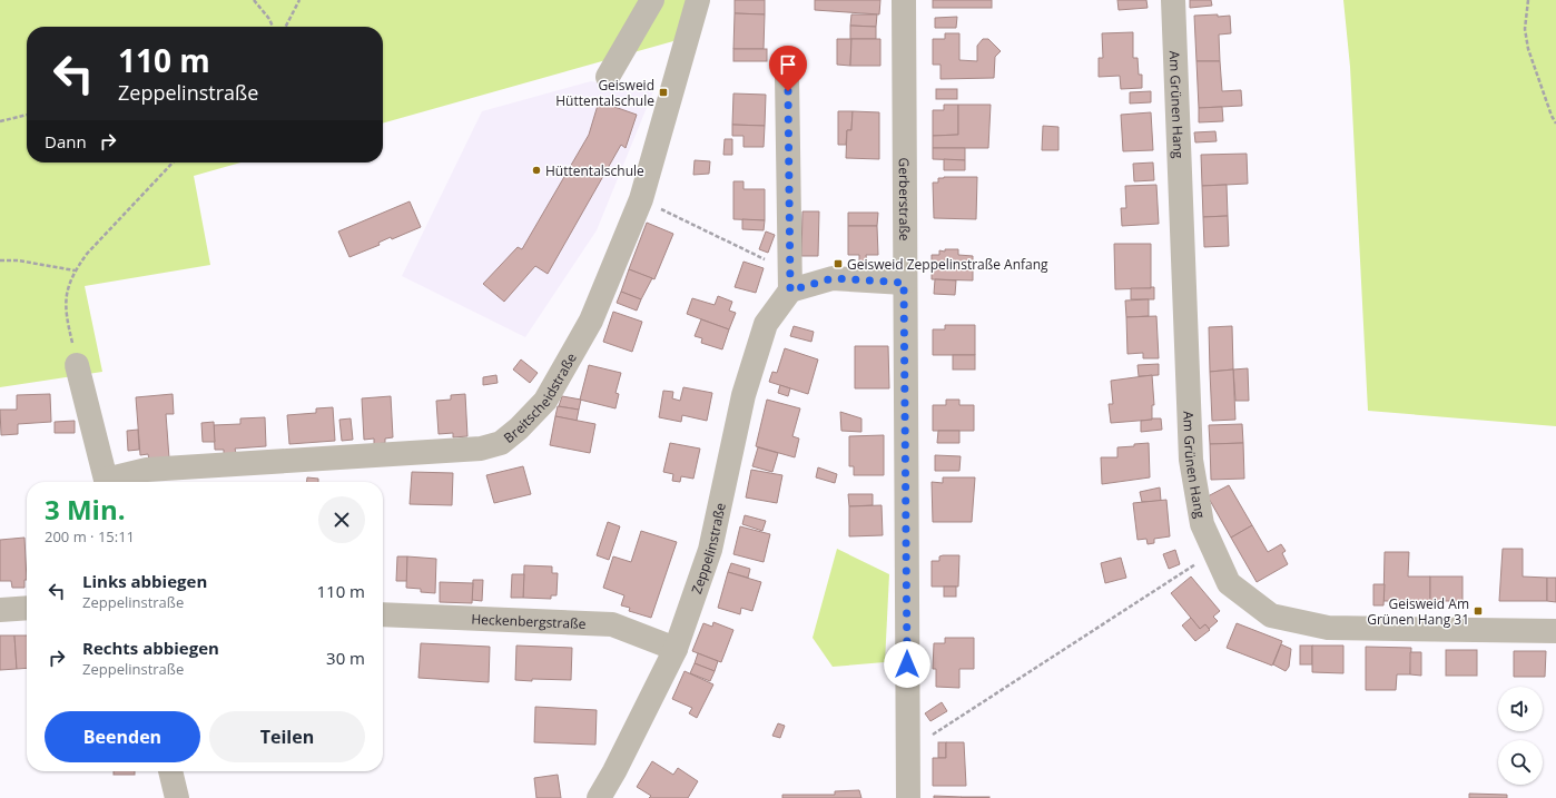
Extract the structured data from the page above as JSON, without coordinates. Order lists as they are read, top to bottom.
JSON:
{
  "streets": {
    "street": [
      "Am Grünen Hang",
      "Gerberstraße",
      "Breitscheidstraße",
      "Zeppelinstraße",
      "Heckenbergstraße"
    ]
  },
  "crossings": [
    ["Zeppelinstraße", "Heckenbergstraße"]
  ],
  "places": {
    "transit": ["Geisweid Hüttentalschule", "Geisweid Zeppelinstraße Anfang", "Geisweid Am Grünen Hang 31"],
    "other": ["Hüttentalschule"]
  },
  "page": {
    "turn": ["110 m", "Zeppelinstraße"],
    "then": "Dann",
    "heading": ["3 Min.", "200 m · 15:11"],
    "list": [
      {
        "name": "Links abbiegen",
        "note": "Zeppelinstraße",
        "value": "110 m"
      },
      {
        "name": "Rechts abbiegen",
        "note": "Zeppelinstraße",
        "value": "30 m"
      }
    ],
    "buttons": ["Beenden", "Teilen"]
  }
}
